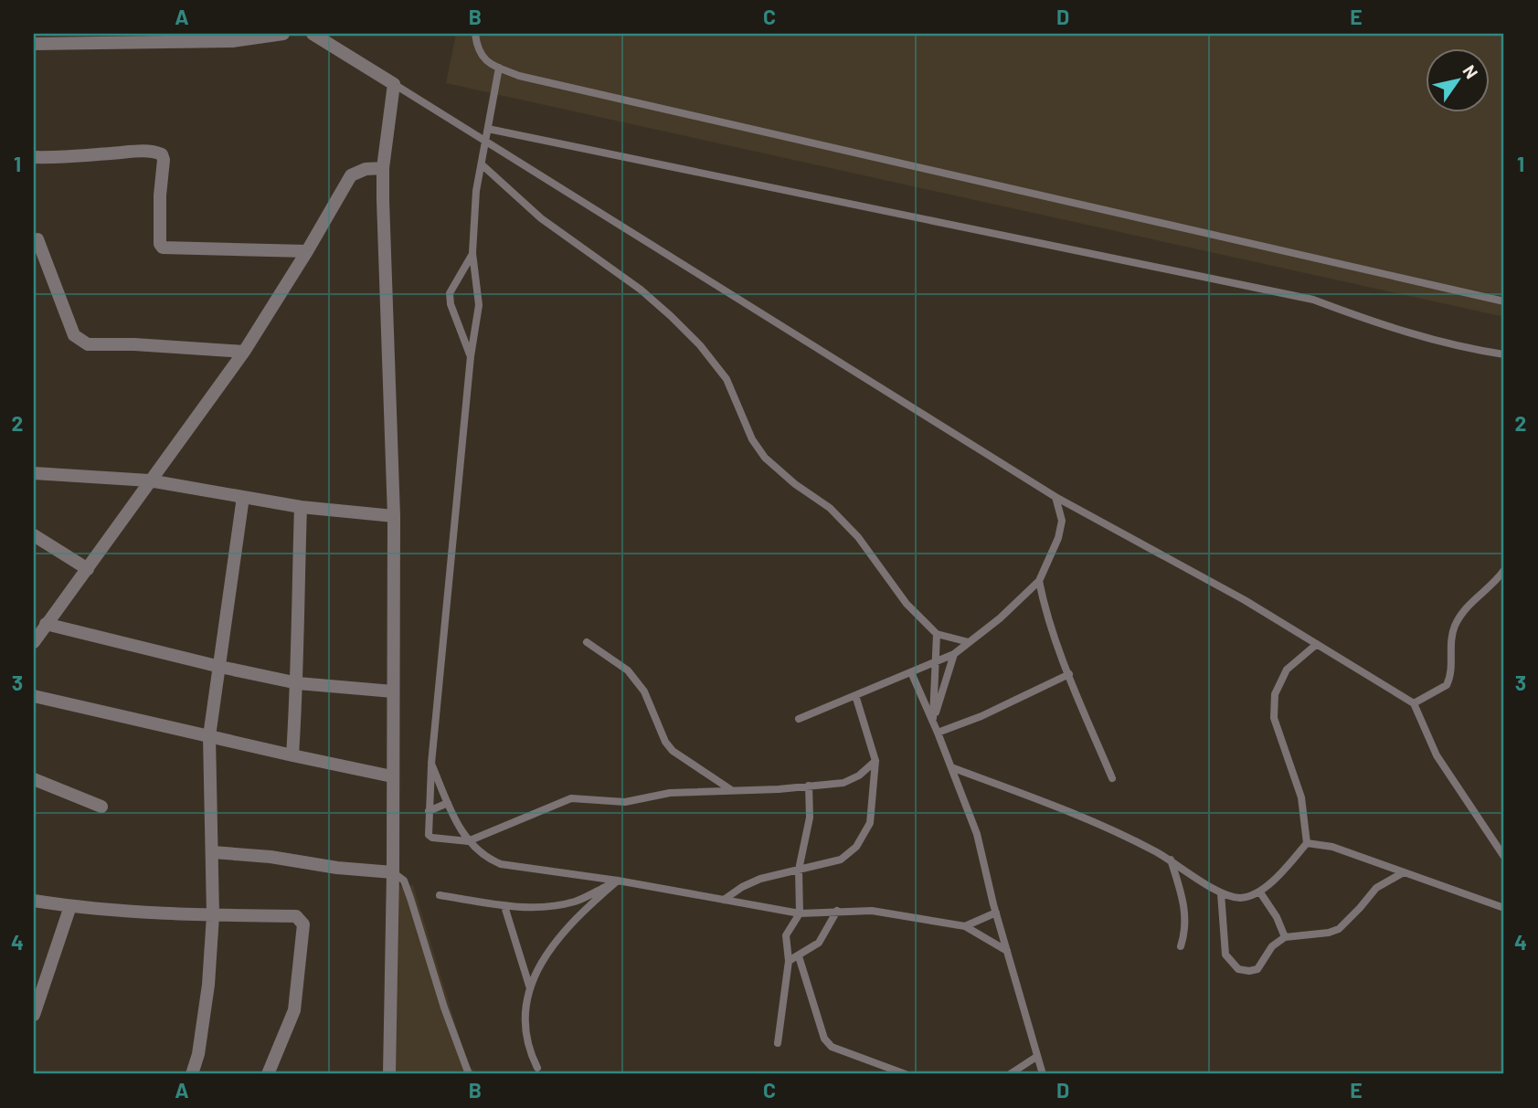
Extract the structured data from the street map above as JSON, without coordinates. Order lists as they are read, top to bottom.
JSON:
{
  "north": "top right",
  "grid": {
    "columns": [
      "A",
      "B",
      "C",
      "D",
      "E"
    ],
    "rows": [
      "1",
      "2",
      "3",
      "4"
    ]
  }
}
